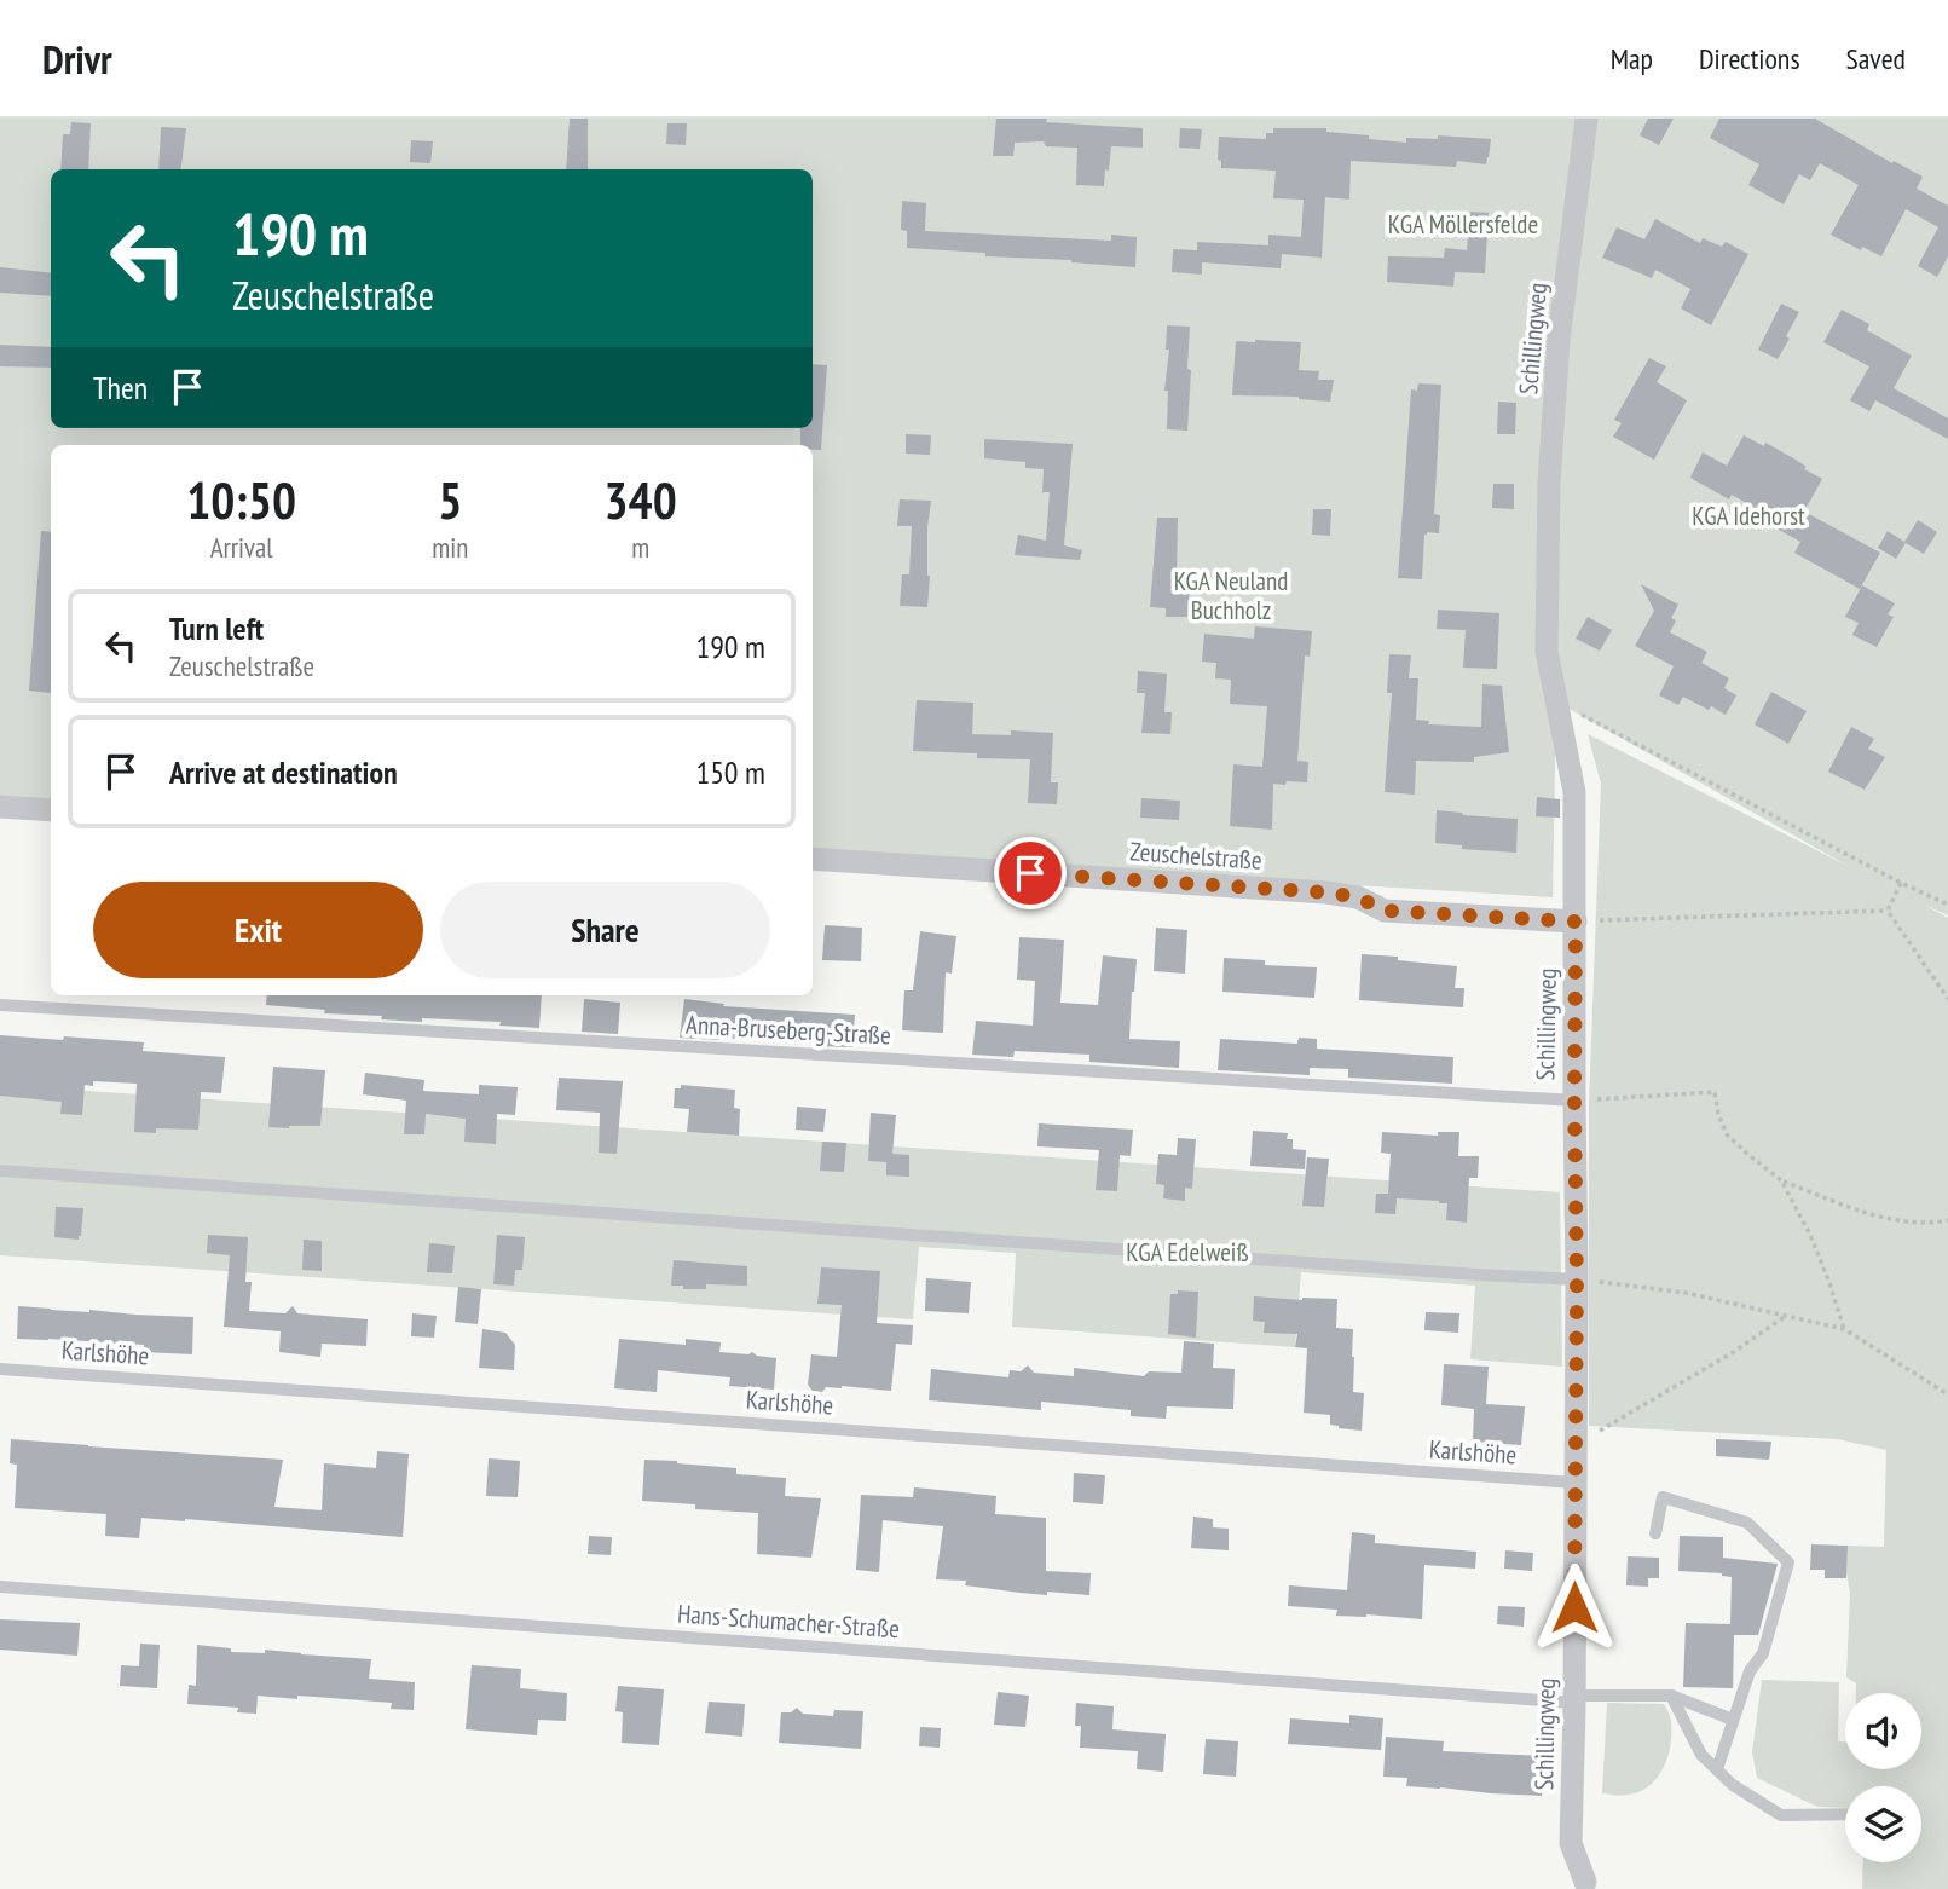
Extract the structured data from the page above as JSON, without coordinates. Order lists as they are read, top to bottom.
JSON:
{
  "streets": {
    "street": ["Schillingweg", "Zeuschelstraße"],
    "lane": ["Anna-Bruseberg-Straße", "Karlshöhe", "Hans-Schumacher-Straße"]
  },
  "crossings": [
    ["Schillingweg", "Zeuschelstraße"],
    ["Schillingweg", "Anna-Bruseberg-Straße"],
    ["Schillingweg", "Karlshöhe"],
    ["Schillingweg", "Hans-Schumacher-Straße"]
  ],
  "parks": [
    "KGA Möllersfelde",
    "KGA Idehorst",
    "KGA Neuland Buchholz",
    "KGA Edelweiß"
  ],
  "page": {
    "header": "Drivr",
    "nav": ["Map", "Directions", "Saved"],
    "turn": ["190 m", "Zeuschelstraße"],
    "then": "Then",
    "eta": [
      "10:50",
      "Arrival",
      "5",
      "min",
      "340",
      "m"
    ],
    "list": [
      {
        "name": "Turn left",
        "note": "Zeuschelstraße",
        "value": "190 m"
      },
      {
        "name": "Arrive at destination",
        "value": "150 m"
      }
    ],
    "buttons": ["Exit", "Share"]
  }
}
